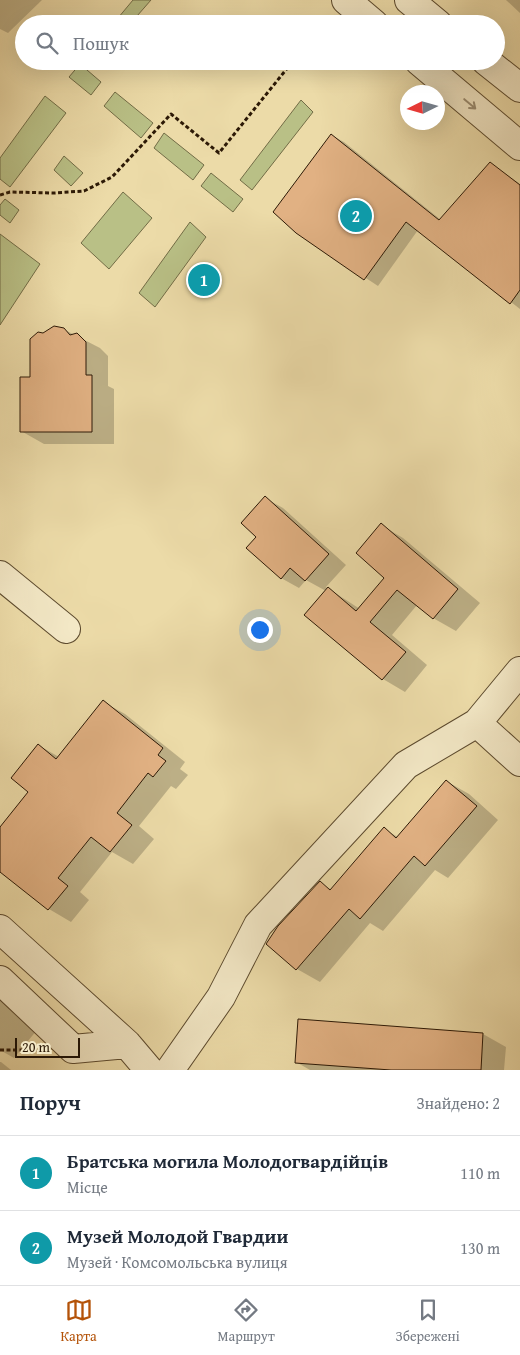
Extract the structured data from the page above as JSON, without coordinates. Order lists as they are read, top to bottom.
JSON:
{
  "scale_bar": "20 m",
  "north": "left",
  "page": {
    "search": "Пошук",
    "pins": ["2", "1"],
    "scale": "20 m",
    "heading": ["Поруч", "Знайдено: 2"],
    "list": [
      {
        "mark": "1",
        "name": "Братська могила Молодогвардійців",
        "note": "Місце",
        "value": "110 m"
      },
      {
        "mark": "2",
        "name": "Музей Молодой Гвардии",
        "note": "Музей · Комсомольська вулиця",
        "value": "130 m"
      }
    ],
    "nav": ["Карта", "Маршрут", "Збережені"]
  }
}
